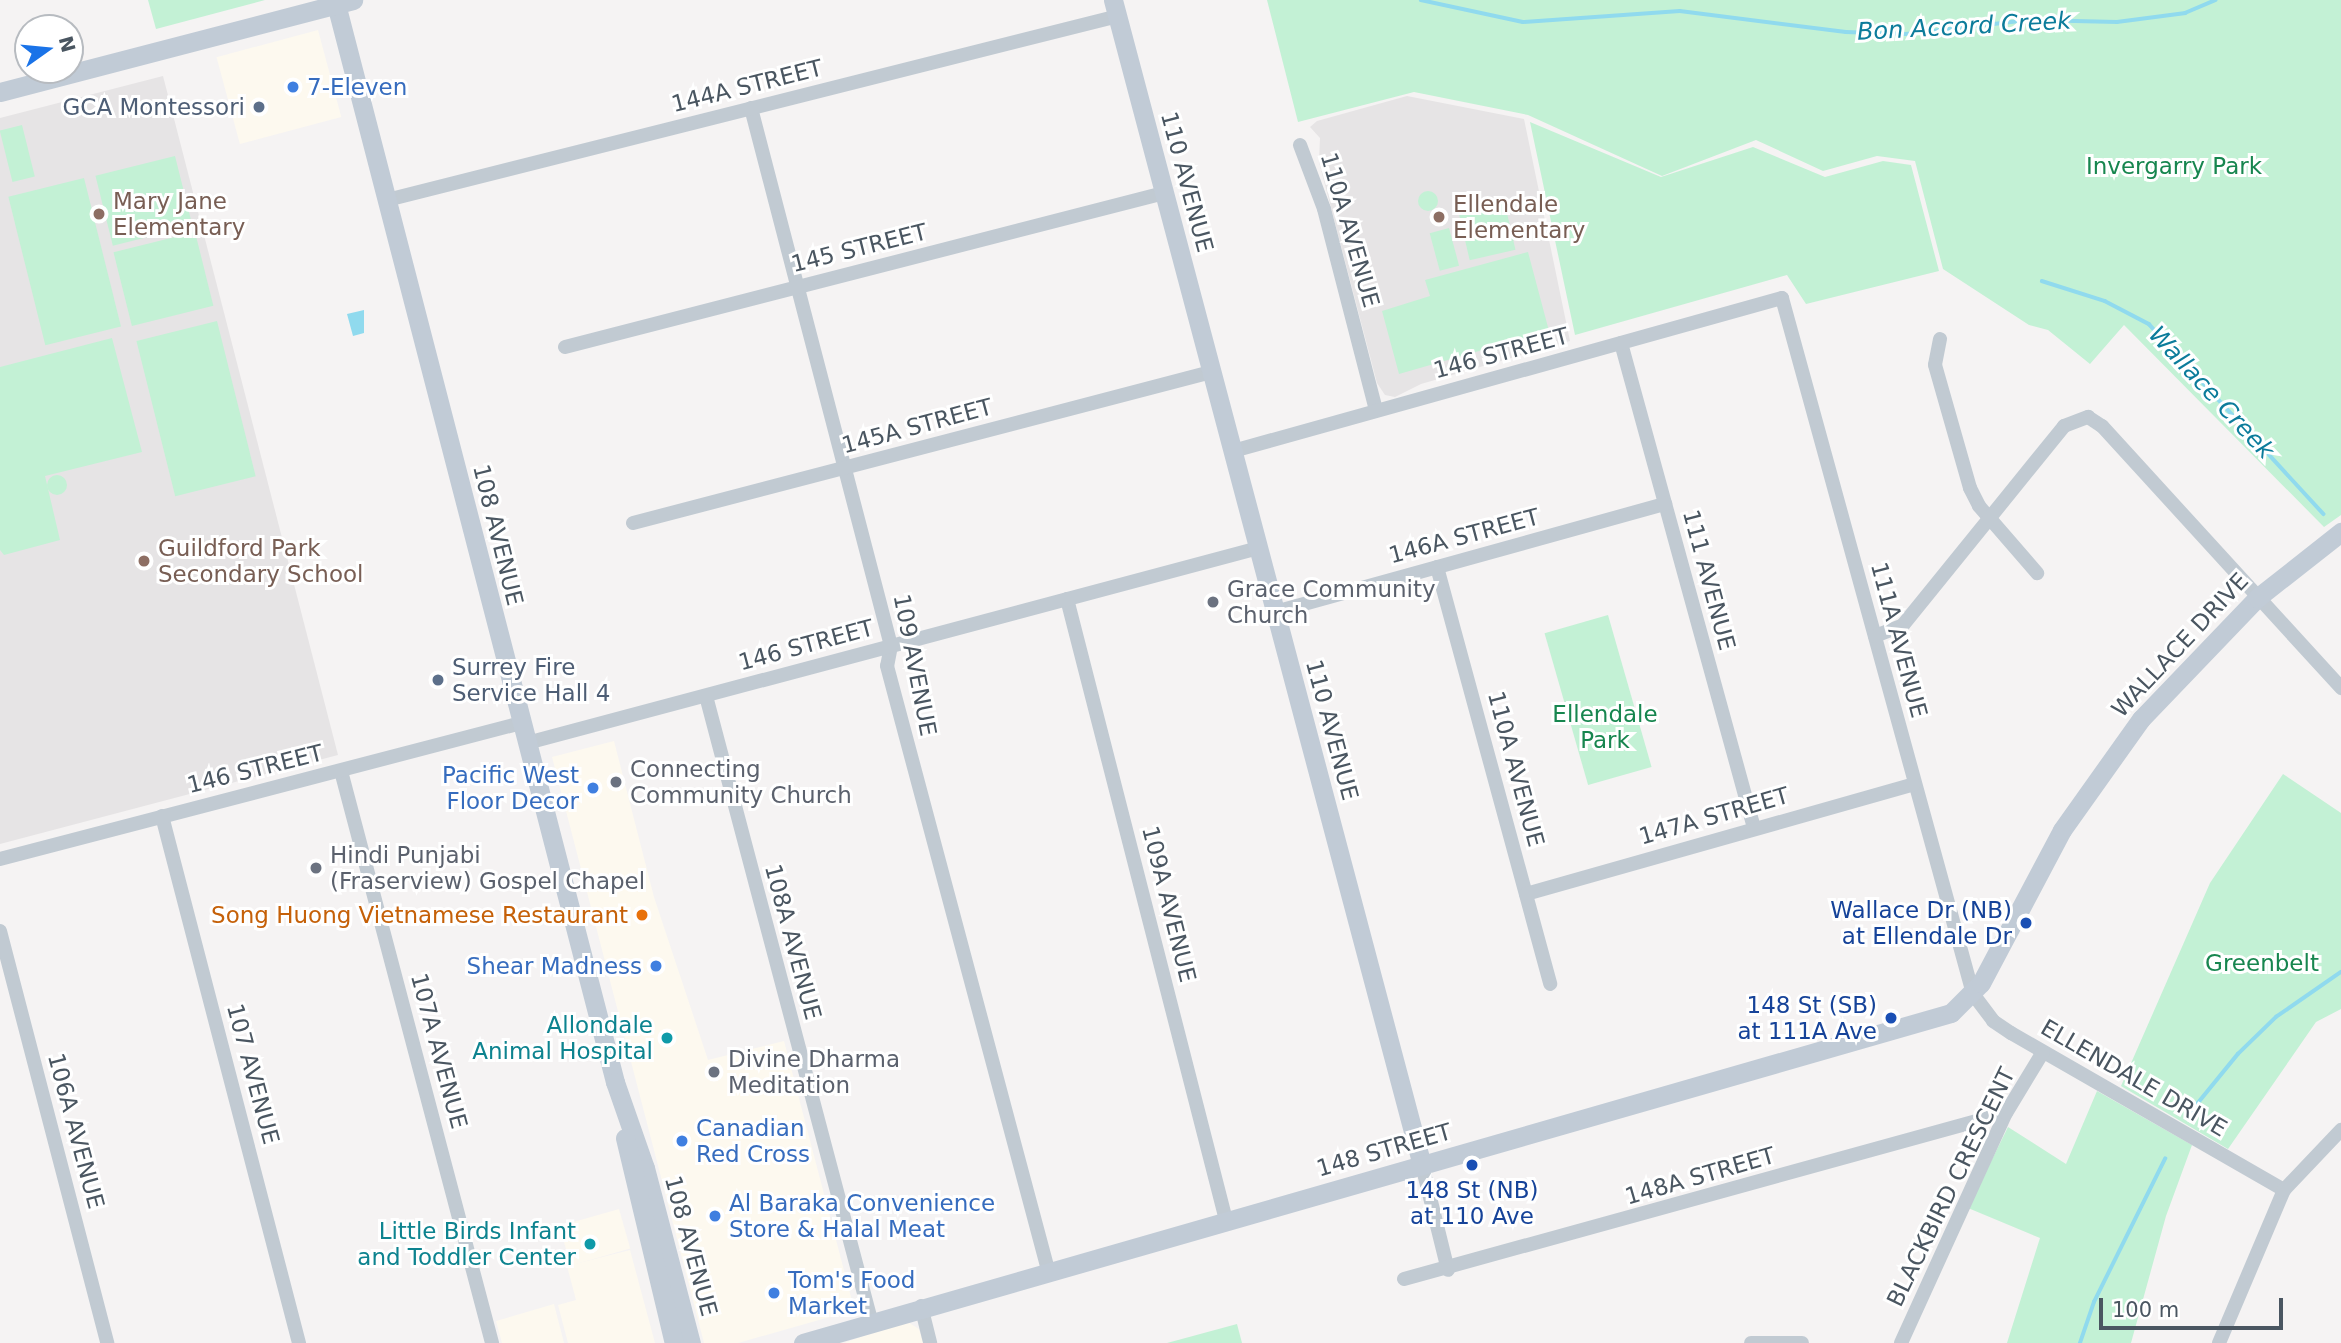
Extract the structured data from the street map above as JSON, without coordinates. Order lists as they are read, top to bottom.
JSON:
{
  "streets": {
    "street": [
      "144A STREET",
      "110 AVENUE",
      "110A AVENUE",
      "145 STREET",
      "146 STREET",
      "145A STREET",
      "108 AVENUE",
      "146A STREET",
      "111 AVENUE",
      "111A AVENUE",
      "WALLACE DRIVE",
      "109 AVENUE",
      "147A STREET",
      "109A AVENUE",
      "108A AVENUE",
      "107A AVENUE",
      "107 AVENUE",
      "ELLENDALE DRIVE",
      "106A AVENUE",
      "148 STREET",
      "148A STREET",
      "BLACKBIRD CRESCENT"
    ]
  },
  "crossings": [
    ["144A STREET", "110 AVENUE"],
    ["144A STREET", "108 AVENUE"],
    ["144A STREET", "109 AVENUE"],
    ["110 AVENUE", "145 STREET"],
    ["110 AVENUE", "146 STREET"],
    ["110 AVENUE", "145A STREET"],
    ["110 AVENUE", "146A STREET"],
    ["110 AVENUE", "148 STREET"],
    ["110 AVENUE", "148A STREET"],
    ["110A AVENUE", "146 STREET"],
    ["110A AVENUE", "146A STREET"],
    ["110A AVENUE", "147A STREET"],
    ["145 STREET", "109 AVENUE"],
    ["146 STREET", "108 AVENUE"],
    ["146 STREET", "111 AVENUE"],
    ["146 STREET", "111A AVENUE"],
    ["146 STREET", "109 AVENUE"],
    ["146 STREET", "109A AVENUE"],
    ["146 STREET", "108A AVENUE"],
    ["146 STREET", "107A AVENUE"],
    ["146 STREET", "107 AVENUE"],
    ["145A STREET", "109 AVENUE"],
    ["146A STREET", "111 AVENUE"],
    ["111 AVENUE", "147A STREET"],
    ["111A AVENUE", "WALLACE DRIVE"],
    ["111A AVENUE", "147A STREET"],
    ["111A AVENUE", "ELLENDALE DRIVE"],
    ["111A AVENUE", "148 STREET"],
    ["WALLACE DRIVE", "ELLENDALE DRIVE"],
    ["WALLACE DRIVE", "148 STREET"],
    ["109 AVENUE", "148 STREET"],
    ["109A AVENUE", "148 STREET"],
    ["108A AVENUE", "148 STREET"],
    ["ELLENDALE DRIVE", "148 STREET"],
    ["ELLENDALE DRIVE", "BLACKBIRD CRESCENT"],
    ["148A STREET", "BLACKBIRD CRESCENT"]
  ],
  "water": ["Bon Accord Creek", "Wallace Creek"],
  "parks": ["Invergarry Park", "Ellendale Park", "Greenbelt"],
  "places": [
    "7-Eleven",
    "GCA Montessori",
    "Mary Jane Elementary",
    "Ellendale Elementary",
    "Guildford Park Secondary School",
    "Grace Community Church",
    "Surrey Fire Service Hall 4",
    "Connecting Community Church",
    "Pacific West Floor Decor",
    "Hindi Punjabi (Fraserview) Gospel Chapel",
    "Song Huong Vietnamese Restaurant",
    "Wallace Dr (NB) at Ellendale Dr",
    "Shear Madness",
    "148 St (SB) at 111A Ave",
    "Allondale Animal Hospital",
    "Divine Dharma Meditation",
    "Canadian Red Cross",
    "148 St (NB) at 110 Ave",
    "Al Baraka Convenience Store & Halal Meat",
    "Little Birds Infant and Toddler Center",
    "Tom's Food Market"
  ],
  "scale_bar": "100 m",
  "north": "right"
}
